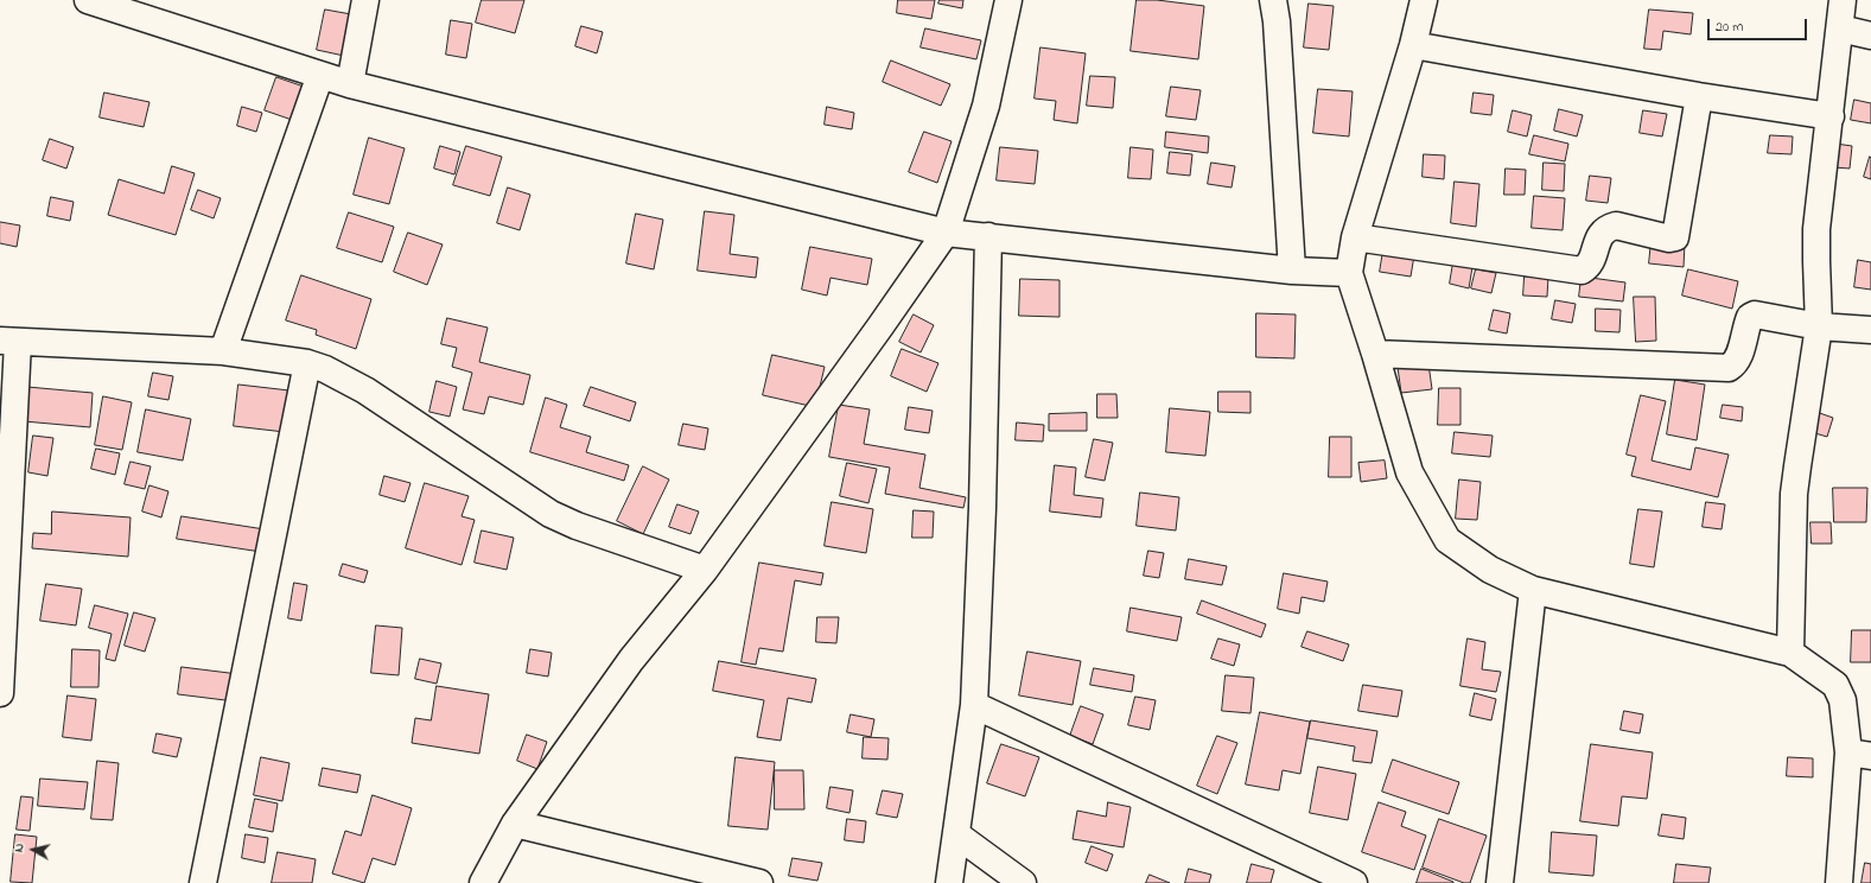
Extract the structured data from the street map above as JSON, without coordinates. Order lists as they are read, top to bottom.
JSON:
{
  "scale_bar": "20 m",
  "north": "left"
}
